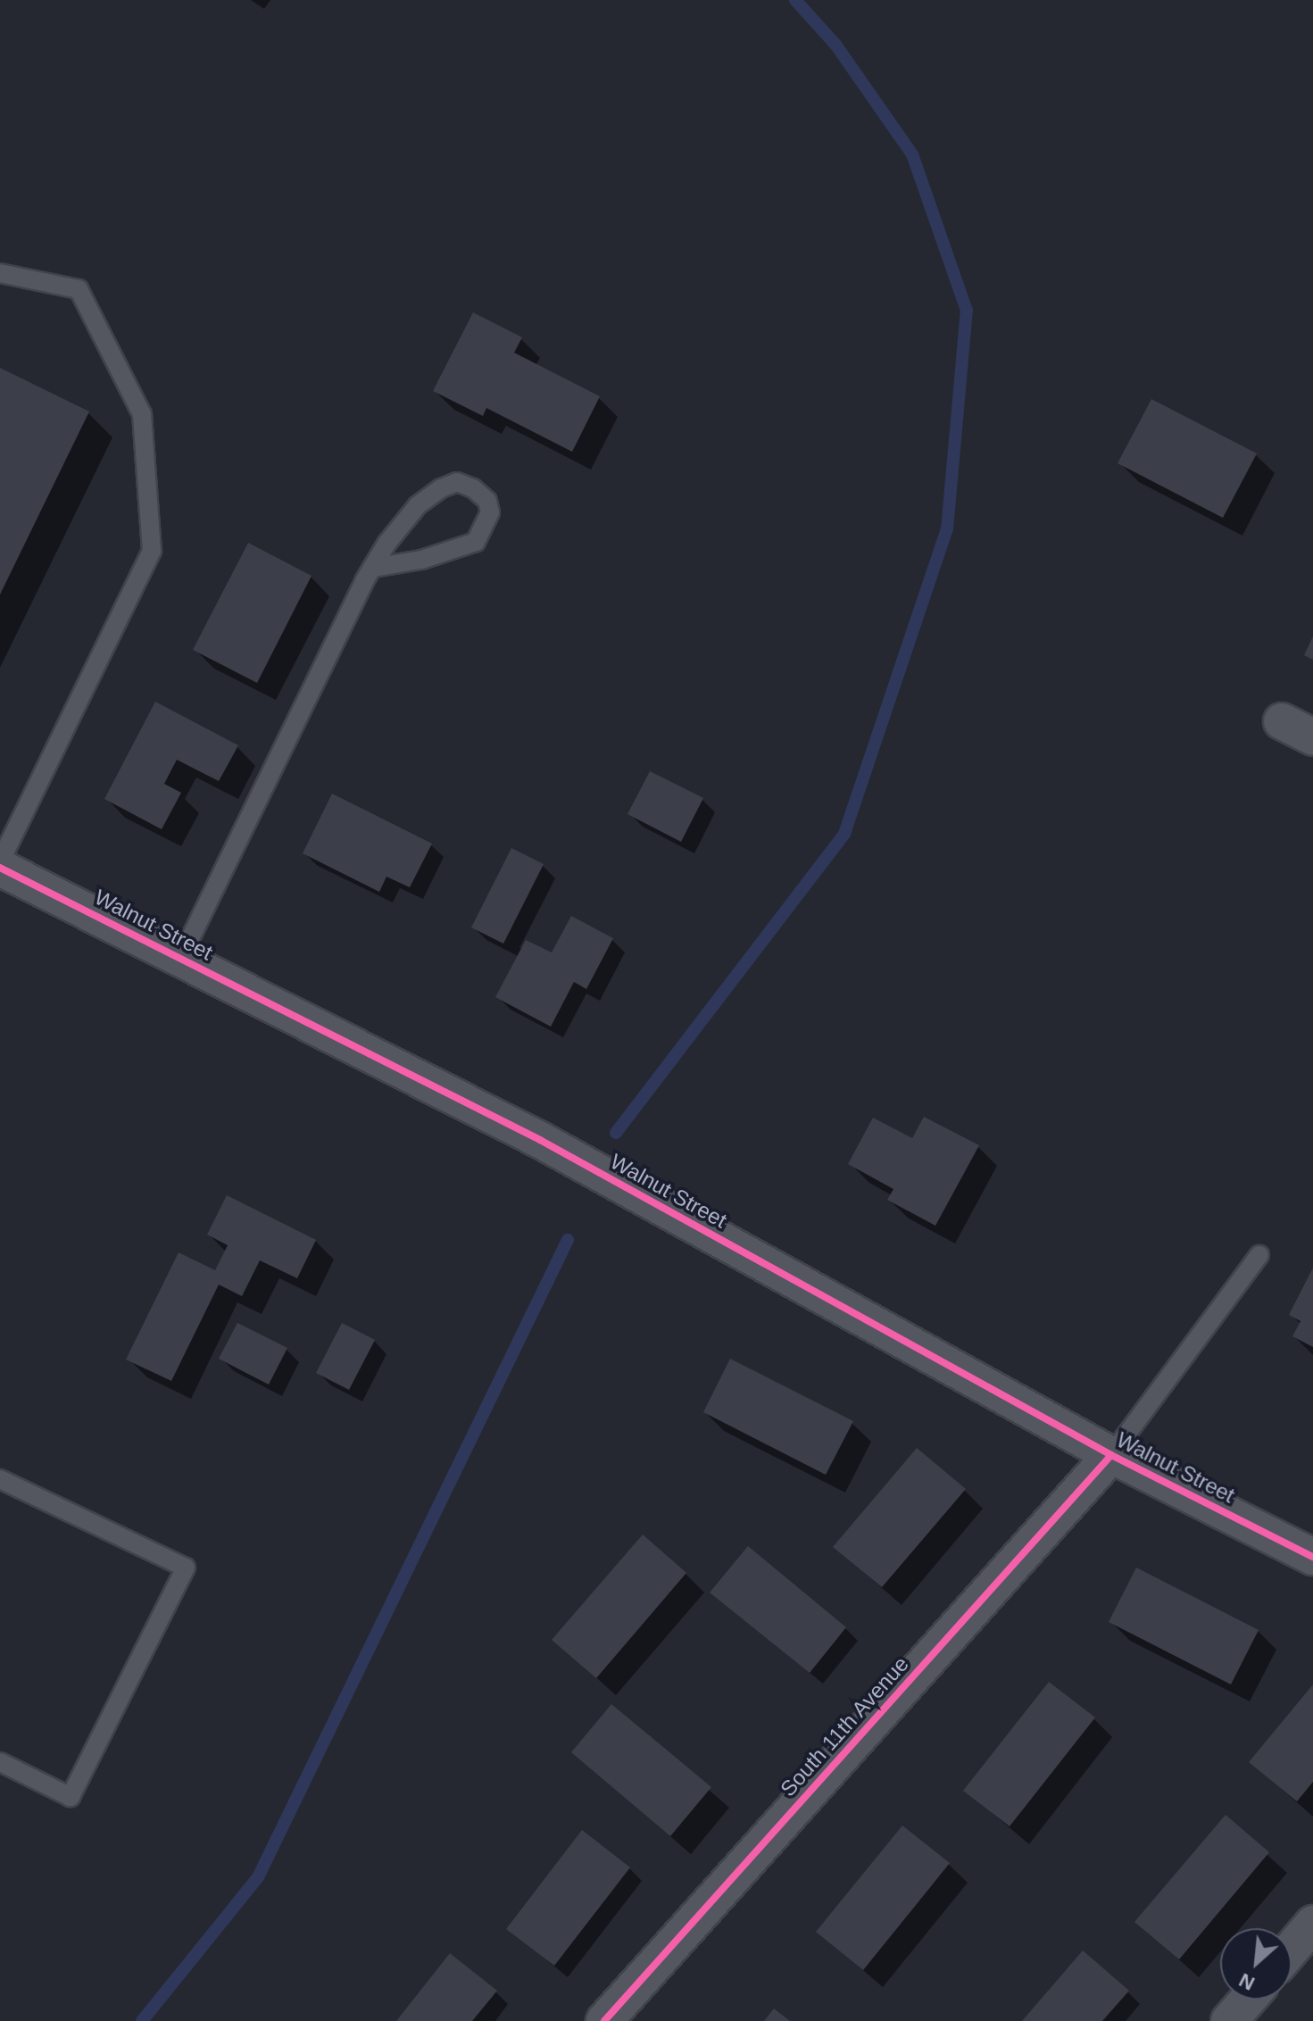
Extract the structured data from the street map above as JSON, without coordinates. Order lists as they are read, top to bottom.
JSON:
{
  "streets": {
    "street": ["Walnut Street", "South 11th Avenue"]
  },
  "crossings": [
    ["Walnut Street", "South 11th Avenue"]
  ],
  "north": "bottom left"
}
